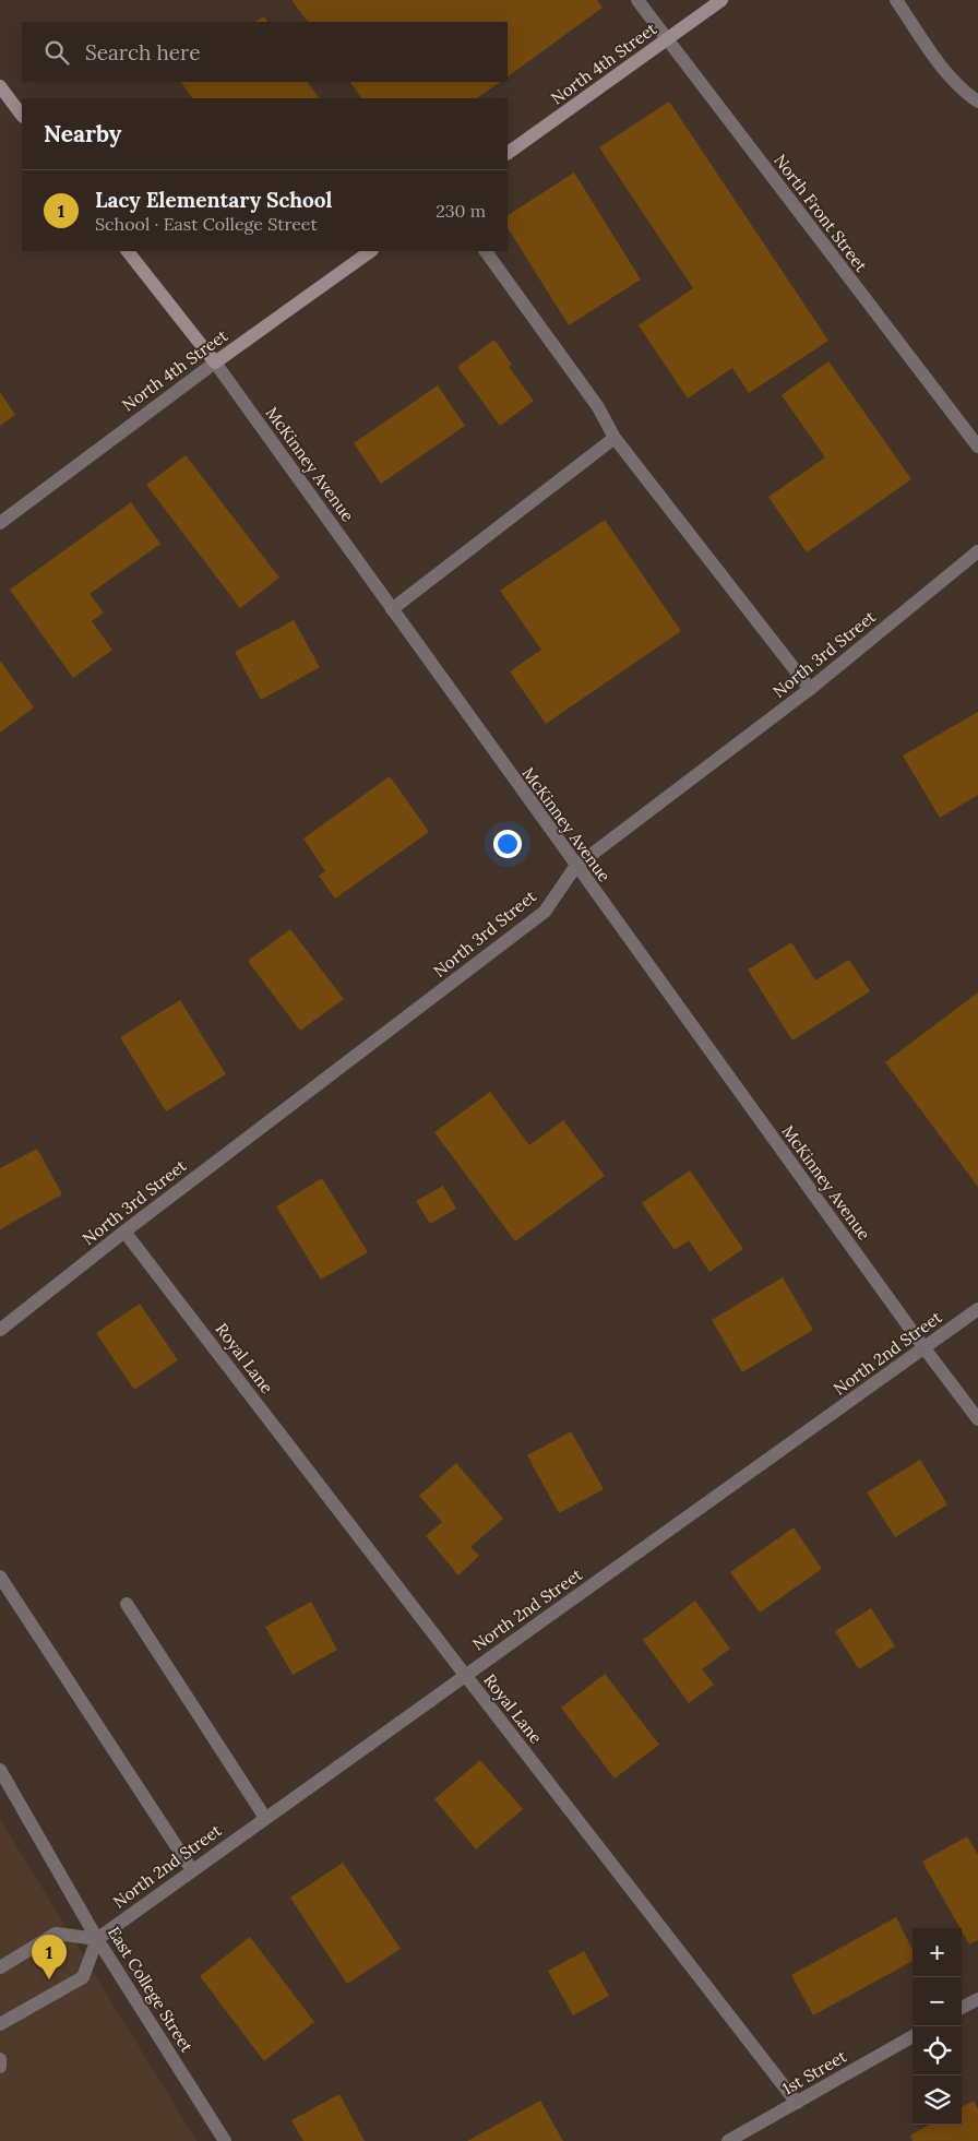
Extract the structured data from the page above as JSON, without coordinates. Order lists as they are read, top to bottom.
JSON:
{
  "streets": {
    "main road": ["North 4th Street", "McKinney Avenue"],
    "street": [
      "North Front Street",
      "North 3rd Street",
      "North 2nd Street",
      "Royal Lane",
      "East College Street",
      "1st Street"
    ]
  },
  "crossings": [
    ["North 4th Street", "North Front Street"],
    ["North 4th Street", "McKinney Avenue"],
    ["McKinney Avenue", "North 3rd Street"],
    ["McKinney Avenue", "North 2nd Street"],
    ["North 3rd Street", "Royal Lane"],
    ["North 2nd Street", "Royal Lane"],
    ["North 2nd Street", "East College Street"],
    ["Royal Lane", "1st Street"]
  ],
  "page": {
    "search": "Search here",
    "heading": "Nearby",
    "list": [
      {
        "mark": "1",
        "name": "Lacy Elementary School",
        "note": "School · East College Street",
        "value": "230 m"
      }
    ],
    "map_buttons": ["+", "−"],
    "pins": "1"
  }
}
